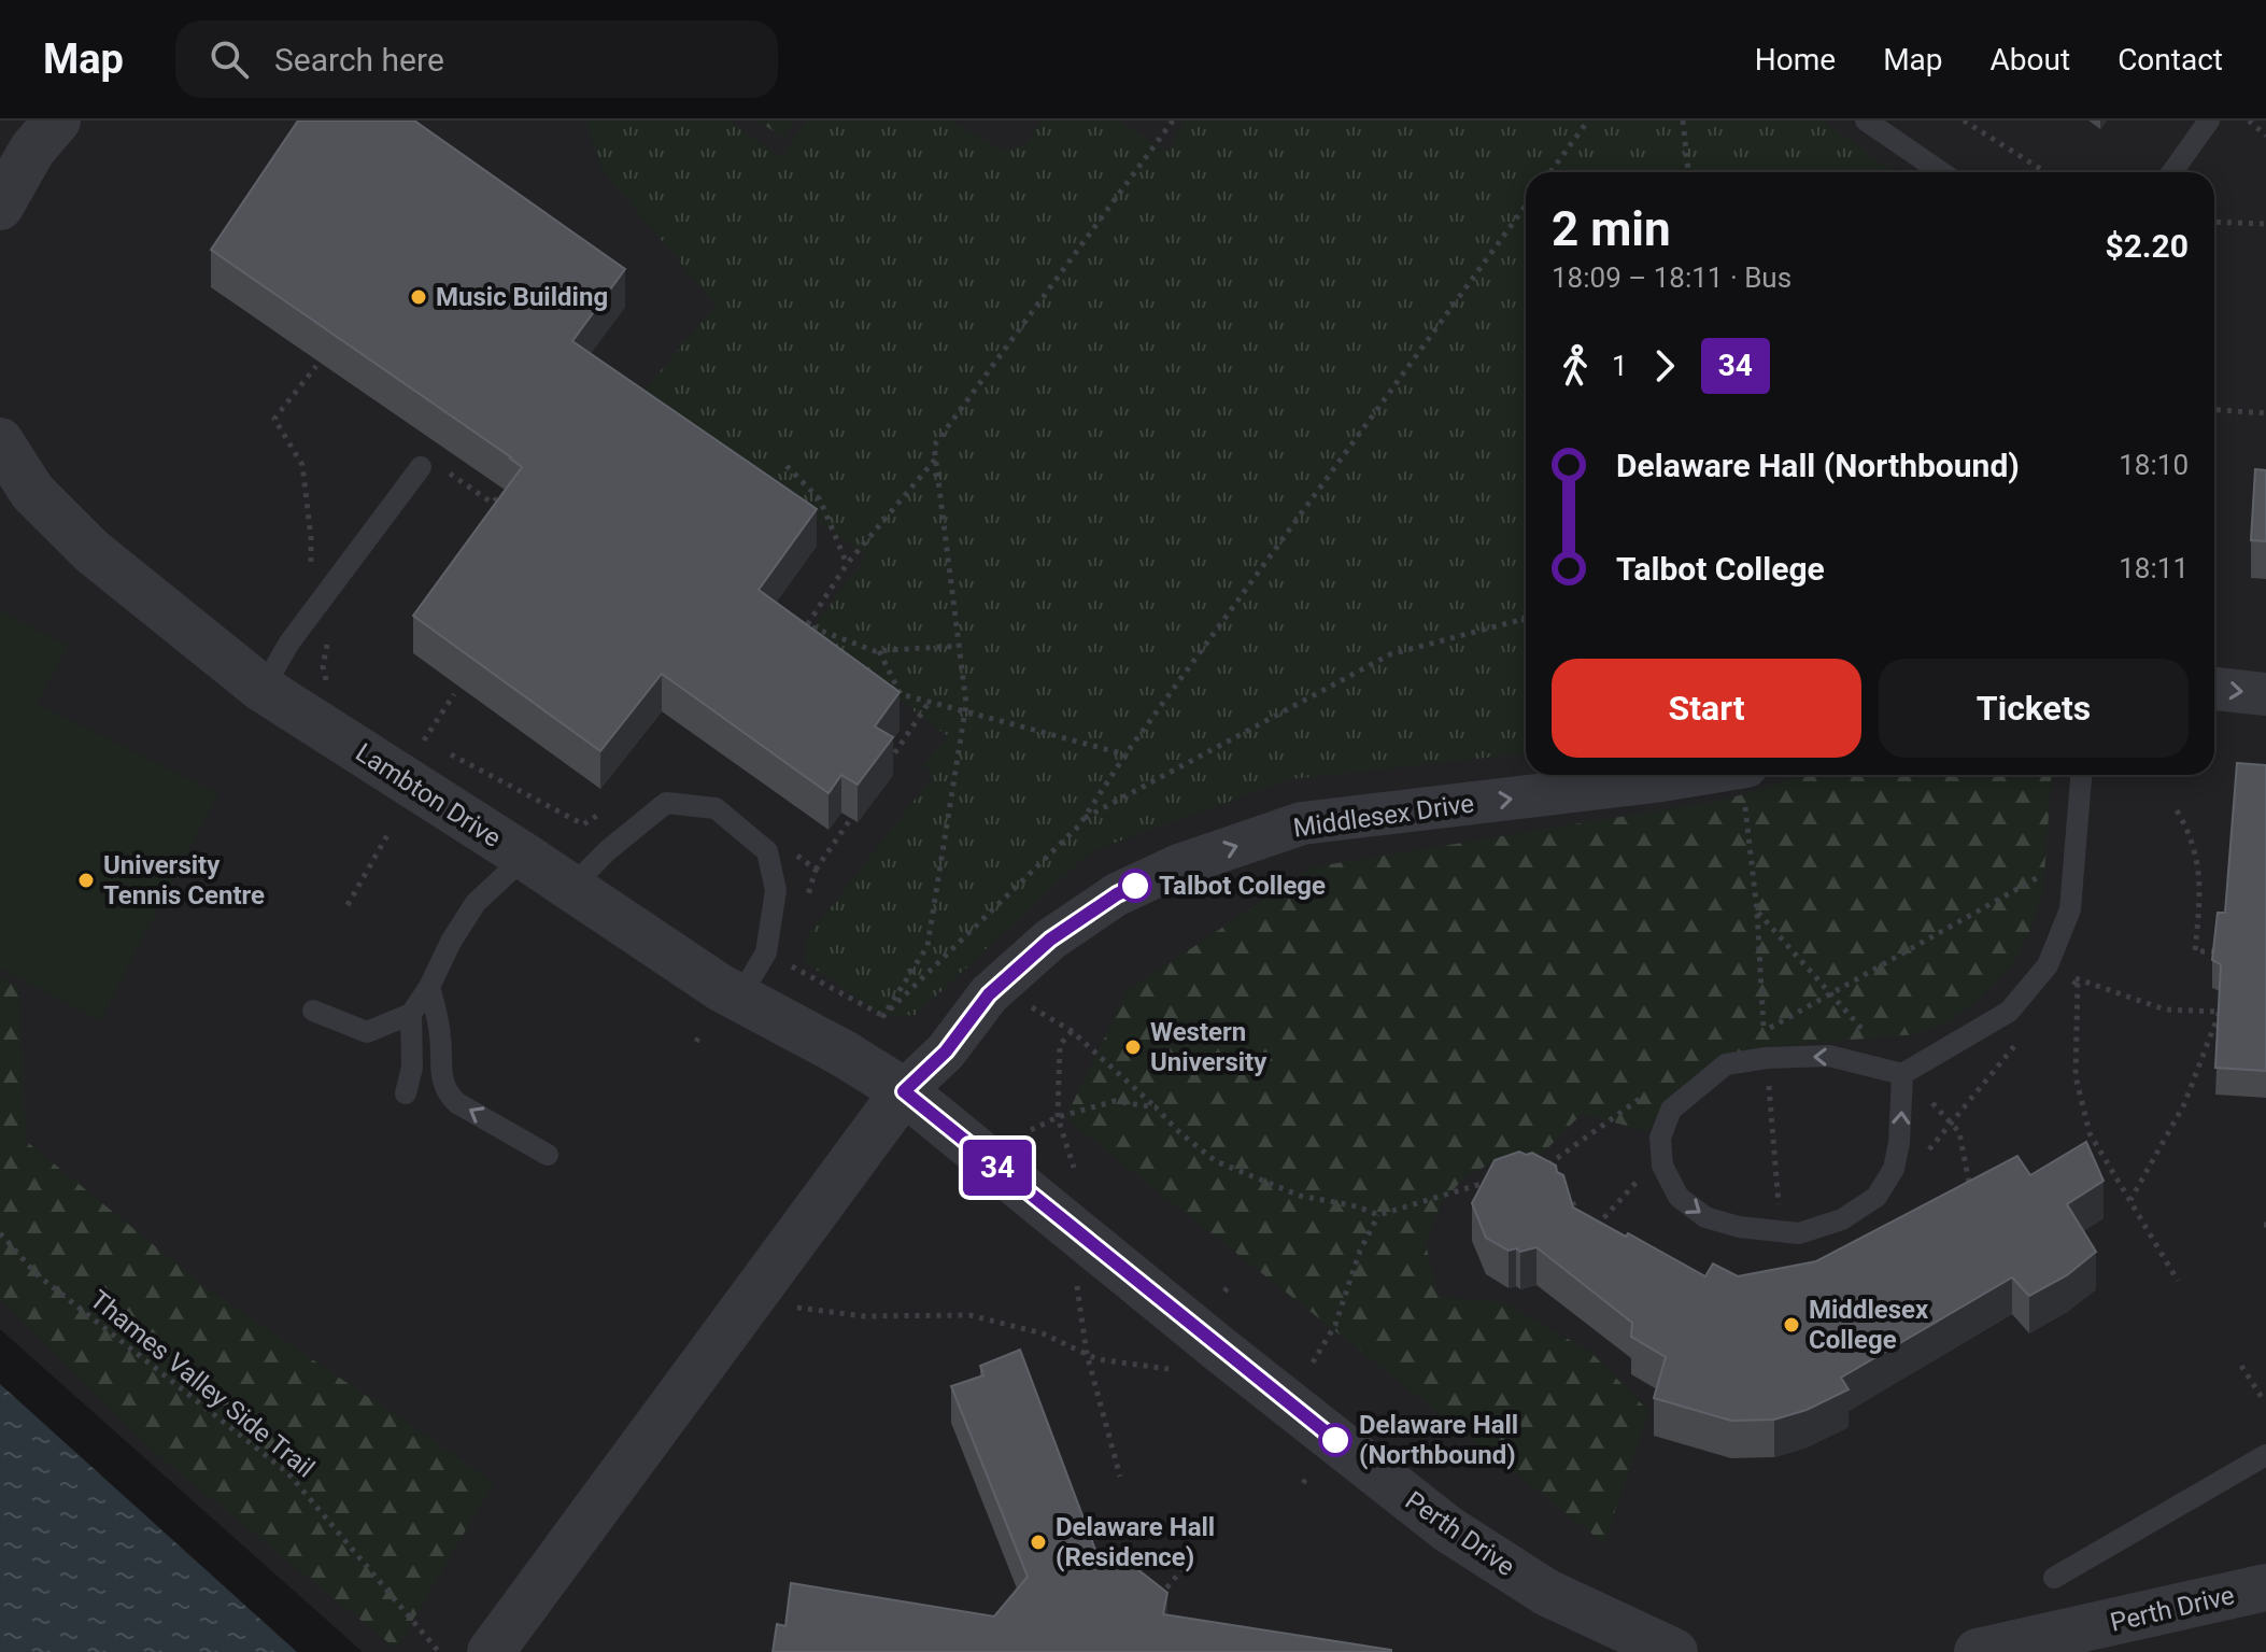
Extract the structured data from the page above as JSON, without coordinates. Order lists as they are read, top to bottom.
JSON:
{
  "streets": {
    "street": ["Lambton Drive", "Middlesex Drive", "Perth Drive"],
    "path": ["Thames Valley Side Trail"]
  },
  "crossings": [
    ["Lambton Drive", "Middlesex Drive"],
    ["Lambton Drive", "Perth Drive"],
    ["Middlesex Drive", "Perth Drive"]
  ],
  "one_way": ["Middlesex Drive"],
  "places": [
    "Music Building",
    "University Tennis Centre",
    "Talbot College",
    "Western University",
    "Middlesex College",
    "Delaware Hall (Northbound)",
    "Delaware Hall (Residence)"
  ],
  "lines": ["bus line 34"],
  "page": {
    "header": "Map",
    "search": "Search here",
    "nav": [
      "Home",
      "Map",
      "About",
      "Contact"
    ],
    "on_map": "34",
    "heading": ["2 min", "18:09 – 18:11 · Bus", "$2.20"],
    "legs": ["1", "34"],
    "list": [
      {
        "name": "Delaware Hall (Northbound)",
        "value": "18:10"
      },
      {
        "name": "Talbot College",
        "value": "18:11"
      }
    ],
    "buttons": ["Start", "Tickets"]
  }
}
